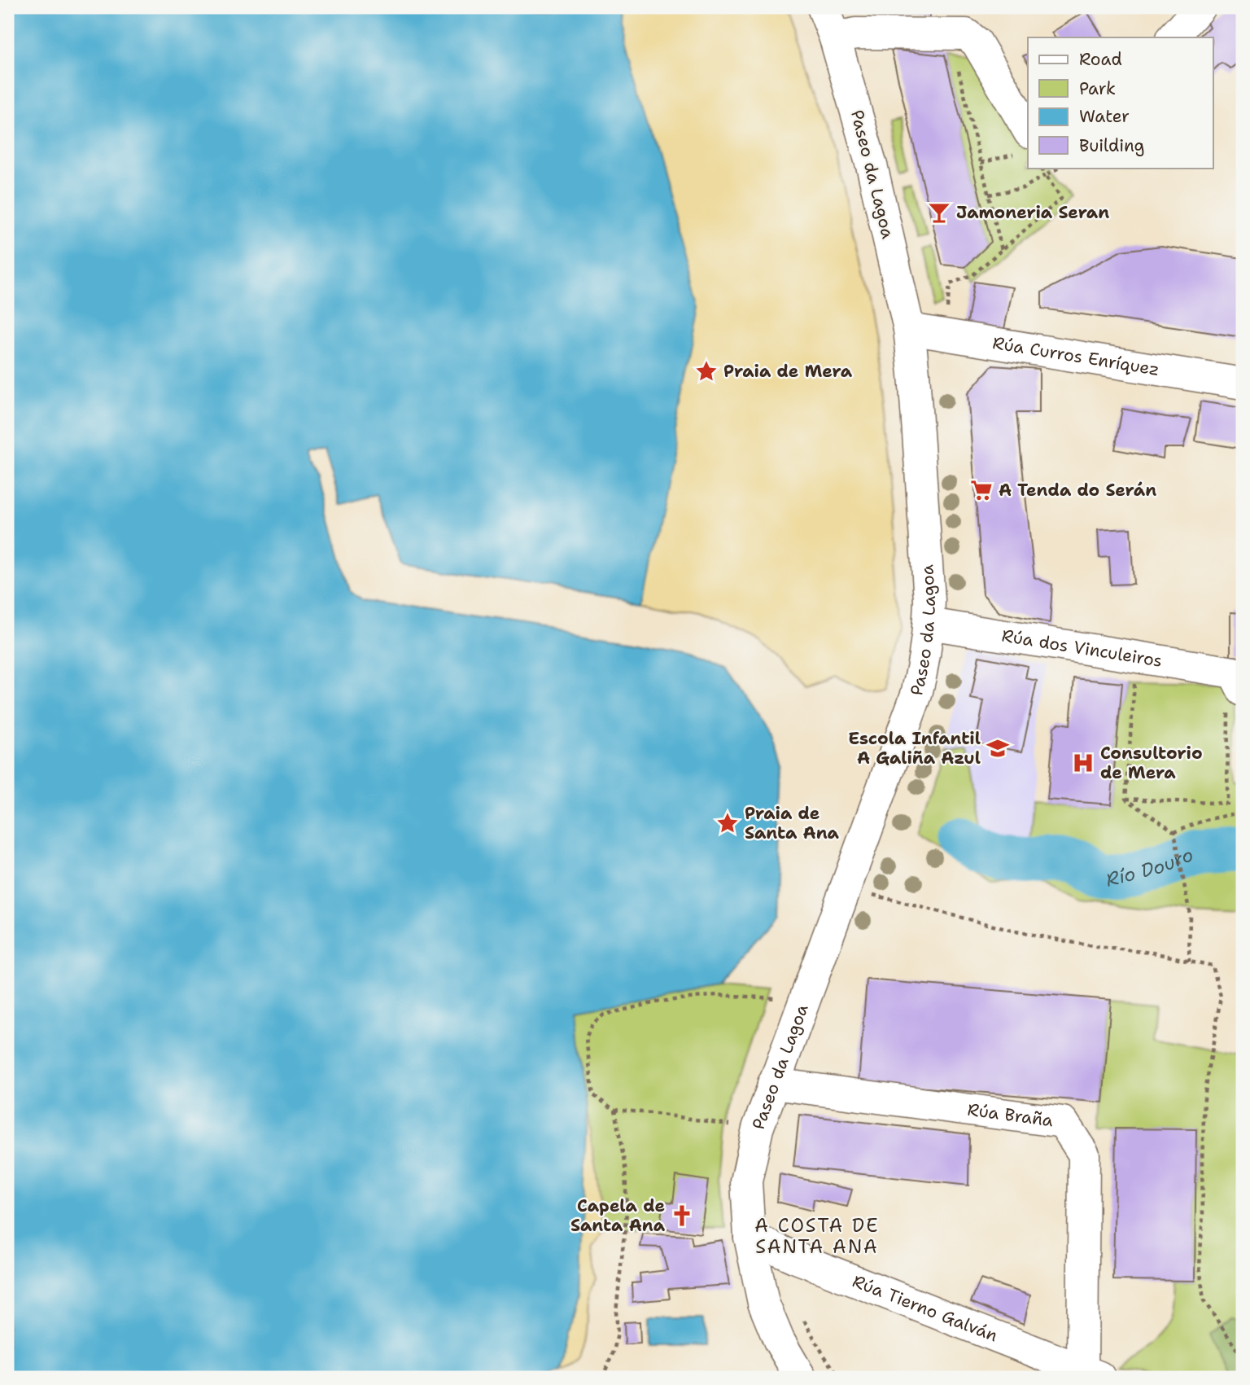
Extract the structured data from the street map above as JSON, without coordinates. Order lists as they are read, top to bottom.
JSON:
{
  "streets": {
    "street": [
      "Paseo da Lagoa",
      "Rúa Curros Enríquez",
      "Rúa dos Vinculeiros",
      "Rúa Braña",
      "Rúa Tierno Galván"
    ]
  },
  "crossings": [
    ["Paseo da Lagoa", "Rúa Curros Enríquez"],
    ["Paseo da Lagoa", "Rúa dos Vinculeiros"],
    ["Paseo da Lagoa", "Rúa Braña"],
    ["Paseo da Lagoa", "Rúa Tierno Galván"],
    ["Rúa Braña", "Rúa Tierno Galván"]
  ],
  "districts": ["A COSTA DE SANTA ANA"],
  "water": ["Río Douro"],
  "places": {
    "bar": ["Jamoneria Seran"],
    "place": ["Praia de Mera", "Praia de Santa Ana"],
    "supermarket": ["A Tenda do Serán"],
    "school or university": ["Escola Infantil A Galiña Azul"],
    "hospital": ["Consultorio de Mera"],
    "church": ["Capela de Santa Ana"]
  },
  "legend": [
    "Road",
    "Park",
    "Water",
    "Building"
  ]
}
